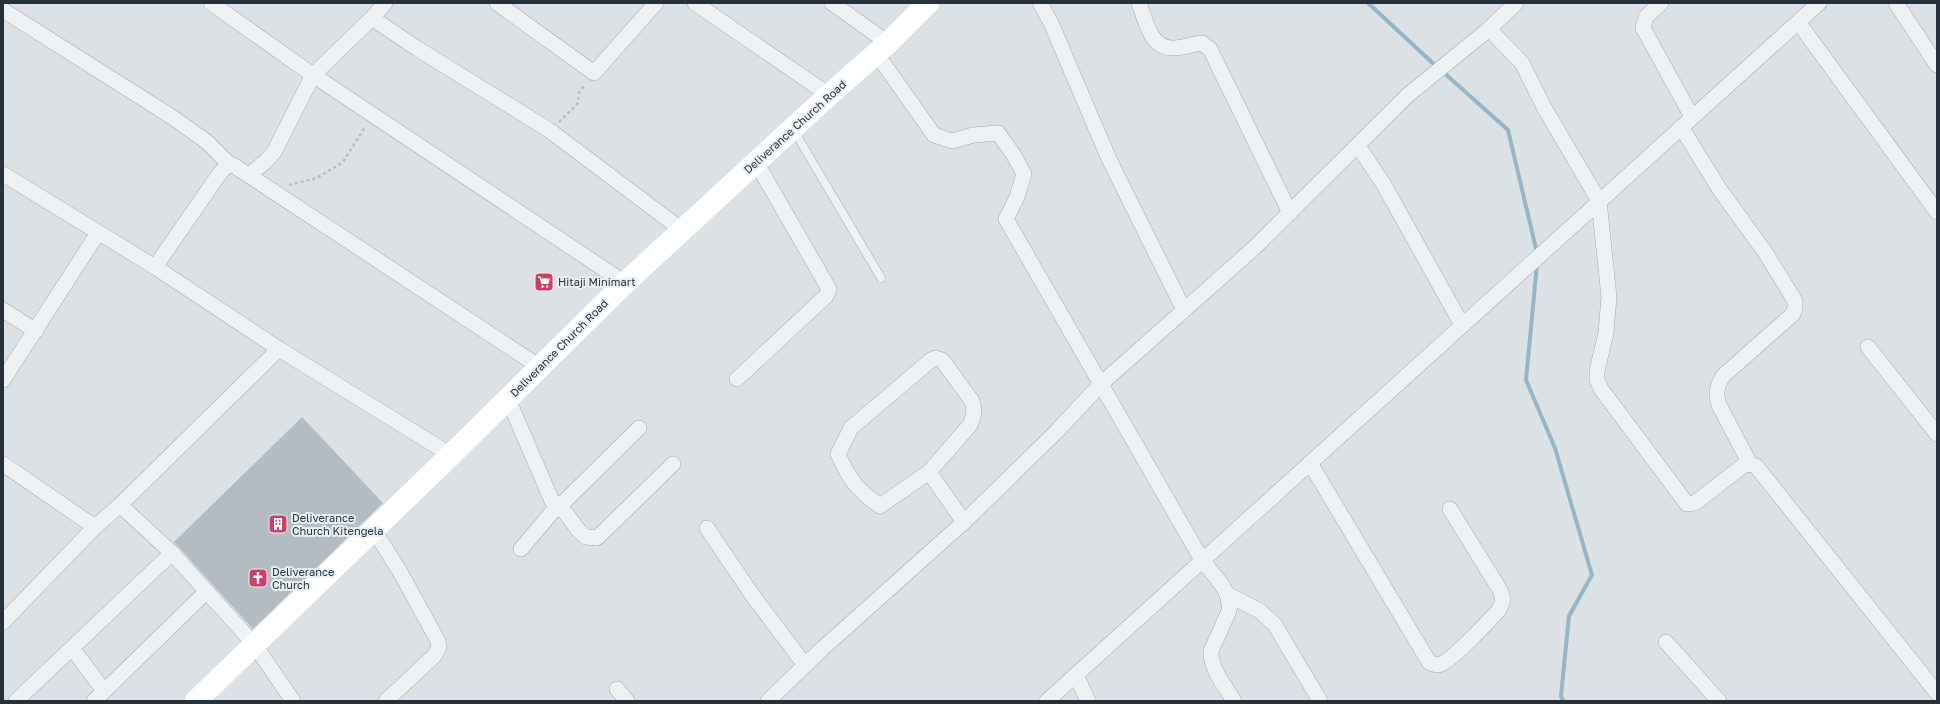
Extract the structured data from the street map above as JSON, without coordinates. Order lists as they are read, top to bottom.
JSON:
{
  "streets": {
    "street": ["Deliverance Church Road"]
  },
  "places": {
    "supermarket": ["Hitaji Minimart"],
    "building": ["Deliverance Church Kitengela"],
    "church": ["Deliverance Church"]
  }
}
